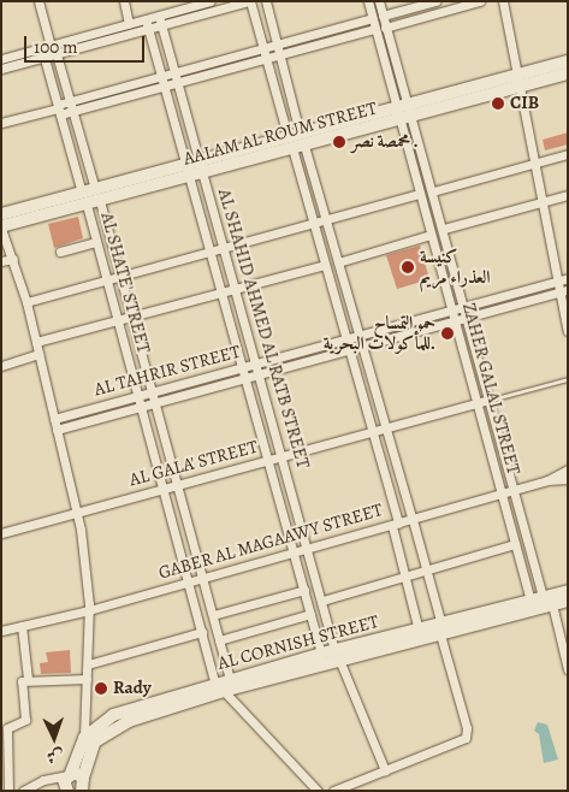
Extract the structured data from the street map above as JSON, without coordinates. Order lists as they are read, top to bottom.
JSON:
{
  "streets": {
    "street": [
      "AALAM AL ROUM STREET",
      "AL SHATE' STREET",
      "AL SHAHID AHMED AL RATB STREET",
      "AL TAHRIR STREET",
      "ZAHER GALAL STREET",
      "AL GALA' STREET",
      "GABER AL MAGAAWY STREET",
      "AL CORNISH STREET"
    ]
  },
  "crossings": [
    ["AALAM AL ROUM STREET", "AL SHATE' STREET"],
    ["AALAM AL ROUM STREET", "AL SHAHID AHMED AL RATB STREET"],
    ["AALAM AL ROUM STREET", "ZAHER GALAL STREET"],
    ["AL SHATE' STREET", "AL TAHRIR STREET"],
    ["AL SHATE' STREET", "AL GALA' STREET"],
    ["AL SHATE' STREET", "GABER AL MAGAAWY STREET"],
    ["AL SHATE' STREET", "AL CORNISH STREET"],
    ["AL SHAHID AHMED AL RATB STREET", "AL TAHRIR STREET"],
    ["AL SHAHID AHMED AL RATB STREET", "AL GALA' STREET"],
    ["AL SHAHID AHMED AL RATB STREET", "GABER AL MAGAAWY STREET"],
    ["AL SHAHID AHMED AL RATB STREET", "AL CORNISH STREET"],
    ["AL TAHRIR STREET", "ZAHER GALAL STREET"],
    ["ZAHER GALAL STREET", "AL GALA' STREET"],
    ["ZAHER GALAL STREET", "GABER AL MAGAAWY STREET"],
    ["ZAHER GALAL STREET", "AL CORNISH STREET"]
  ],
  "places": [
    "CIB",
    "محمصة نصر .",
    "كنيسة العذراء مريم",
    "حمو التمساح للمأكولات البحرية.",
    "Rady"
  ],
  "scale_bar": "100 m",
  "north": "bottom"
}
